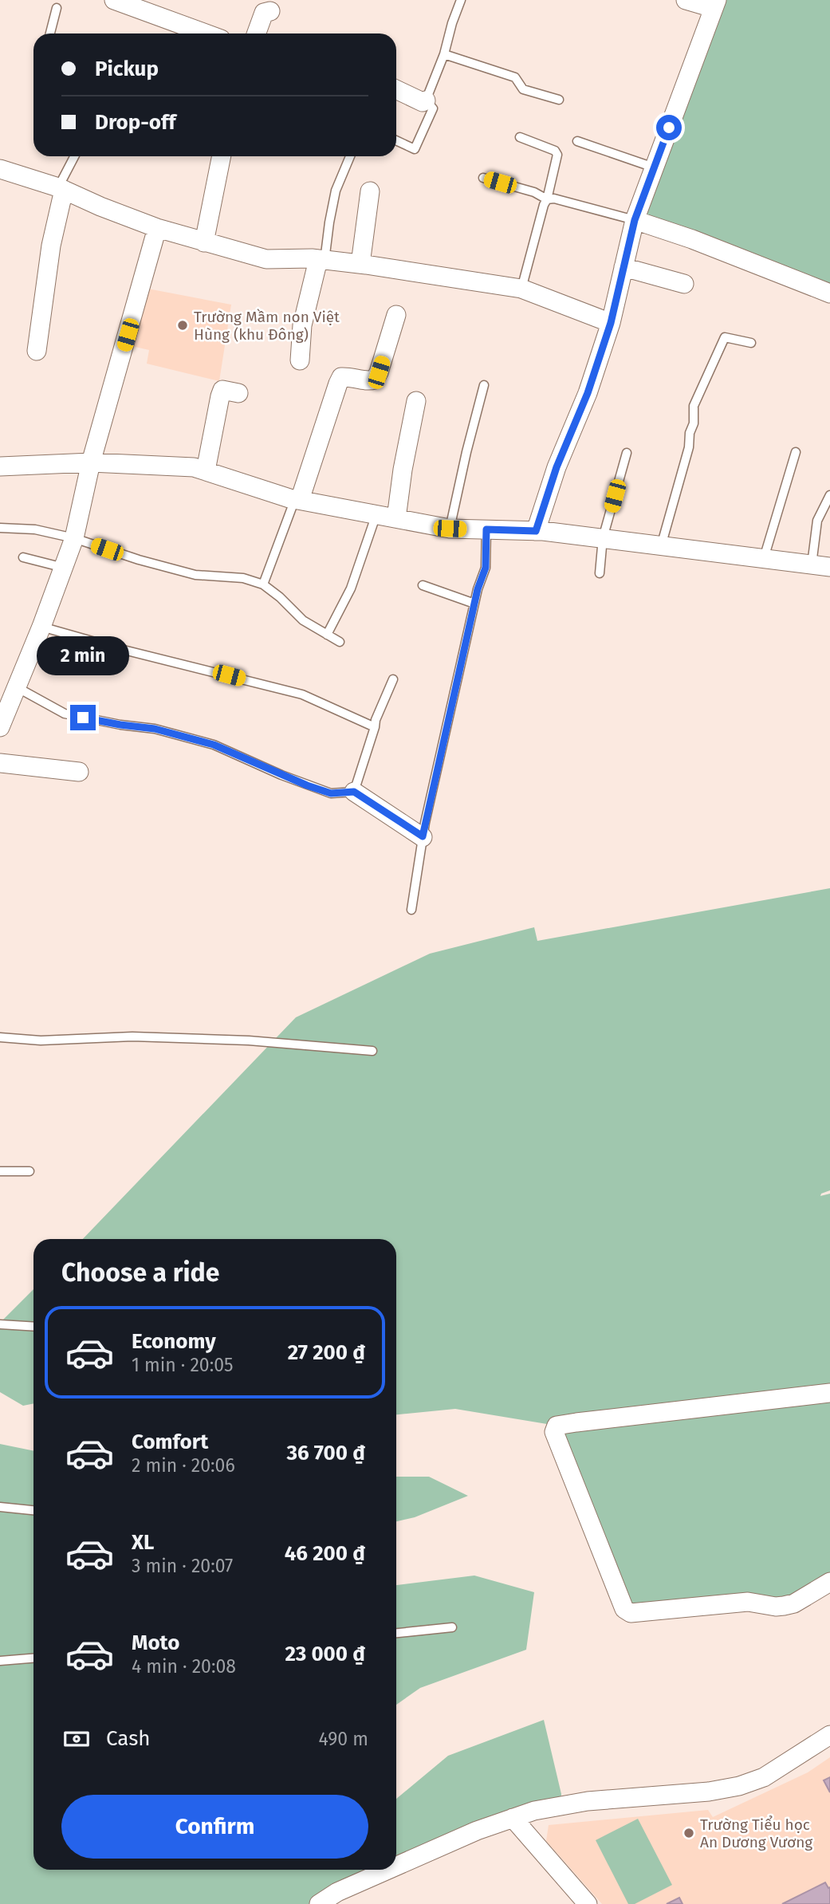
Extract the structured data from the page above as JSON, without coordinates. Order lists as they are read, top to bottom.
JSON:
{
  "places": ["Trường Mầm non Việt Hùng (khu Đông)", "Trường Tiểu học An Dương Vương"],
  "page": {
    "banner": ["Pickup", "Drop-off"],
    "bubble": "2 min",
    "heading": "Choose a ride",
    "list": [
      {
        "name": "Economy",
        "note": "1 min · 20:05",
        "value": "27 200 ₫"
      },
      {
        "name": "Comfort",
        "note": "2 min · 20:06",
        "value": "36 700 ₫"
      },
      {
        "name": "XL",
        "note": "3 min · 20:07",
        "value": "46 200 ₫"
      },
      {
        "name": "Moto",
        "note": "4 min · 20:08",
        "value": "23 000 ₫"
      }
    ],
    "pay": ["Cash", "490 m"],
    "buttons": "Confirm"
  }
}
